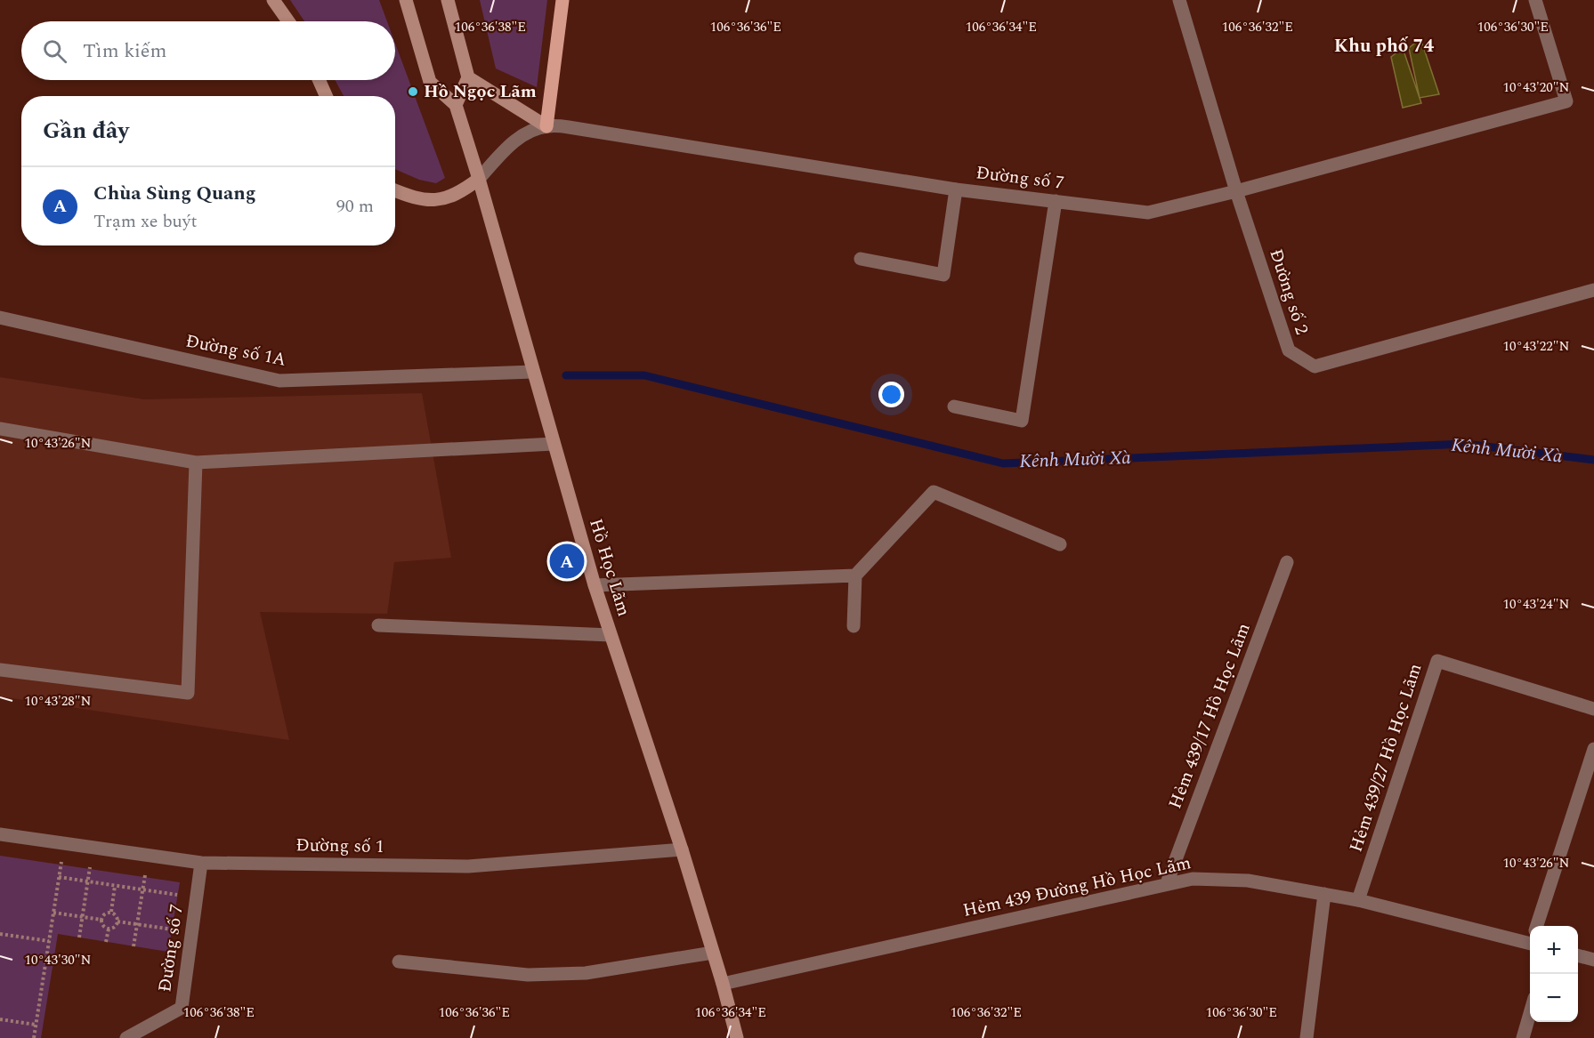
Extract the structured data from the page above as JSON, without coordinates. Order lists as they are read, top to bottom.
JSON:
{
  "streets": {
    "main road": ["Hồ Học Lãm"],
    "street": [
      "Đường số 7",
      "Đường số 2",
      "Đường số 1A",
      "Hẻm 439/17 Hồ Học Lãm",
      "Hẻm 439/27 Hồ Học Lãm",
      "Đường số 1",
      "Hẻm 439 Đường Hồ Học Lãm"
    ]
  },
  "crossings": [
    ["Đường số 7", "Đường số 2"],
    ["Đường số 7", "Hồ Học Lãm"],
    ["Đường số 7", "Đường số 1"],
    ["Đường số 1A", "Hồ Học Lãm"],
    ["Hồ Học Lãm", "Đường số 1"],
    ["Hồ Học Lãm", "Hẻm 439 Đường Hồ Học Lãm"],
    ["Hẻm 439/17 Hồ Học Lãm", "Hẻm 439 Đường Hồ Học Lãm"],
    ["Hẻm 439/27 Hồ Học Lãm", "Hẻm 439 Đường Hồ Học Lãm"]
  ],
  "districts": ["Khu phố 74"],
  "water": ["Kênh Mười Xà"],
  "places": ["Hồ Ngọc Lãm"],
  "page": {
    "search": "Tìm kiếm",
    "heading": "Gần đây",
    "list": [
      {
        "mark": "A",
        "name": "Chùa Sùng Quang",
        "note": "Trạm xe buýt",
        "value": "90 m"
      }
    ],
    "pins": "A",
    "map_buttons": ["+", "−"]
  },
  "coordinates": [
    "106°36'38\"E",
    "106°36'36\"E",
    "106°36'34\"E",
    "106°36'32\"E",
    "106°36'30\"E",
    "10°43'20\"N",
    "10°43'22\"N",
    "10°43'26\"N",
    "10°43'24\"N",
    "10°43'28\"N",
    "10°43'30\"N"
  ]
}
